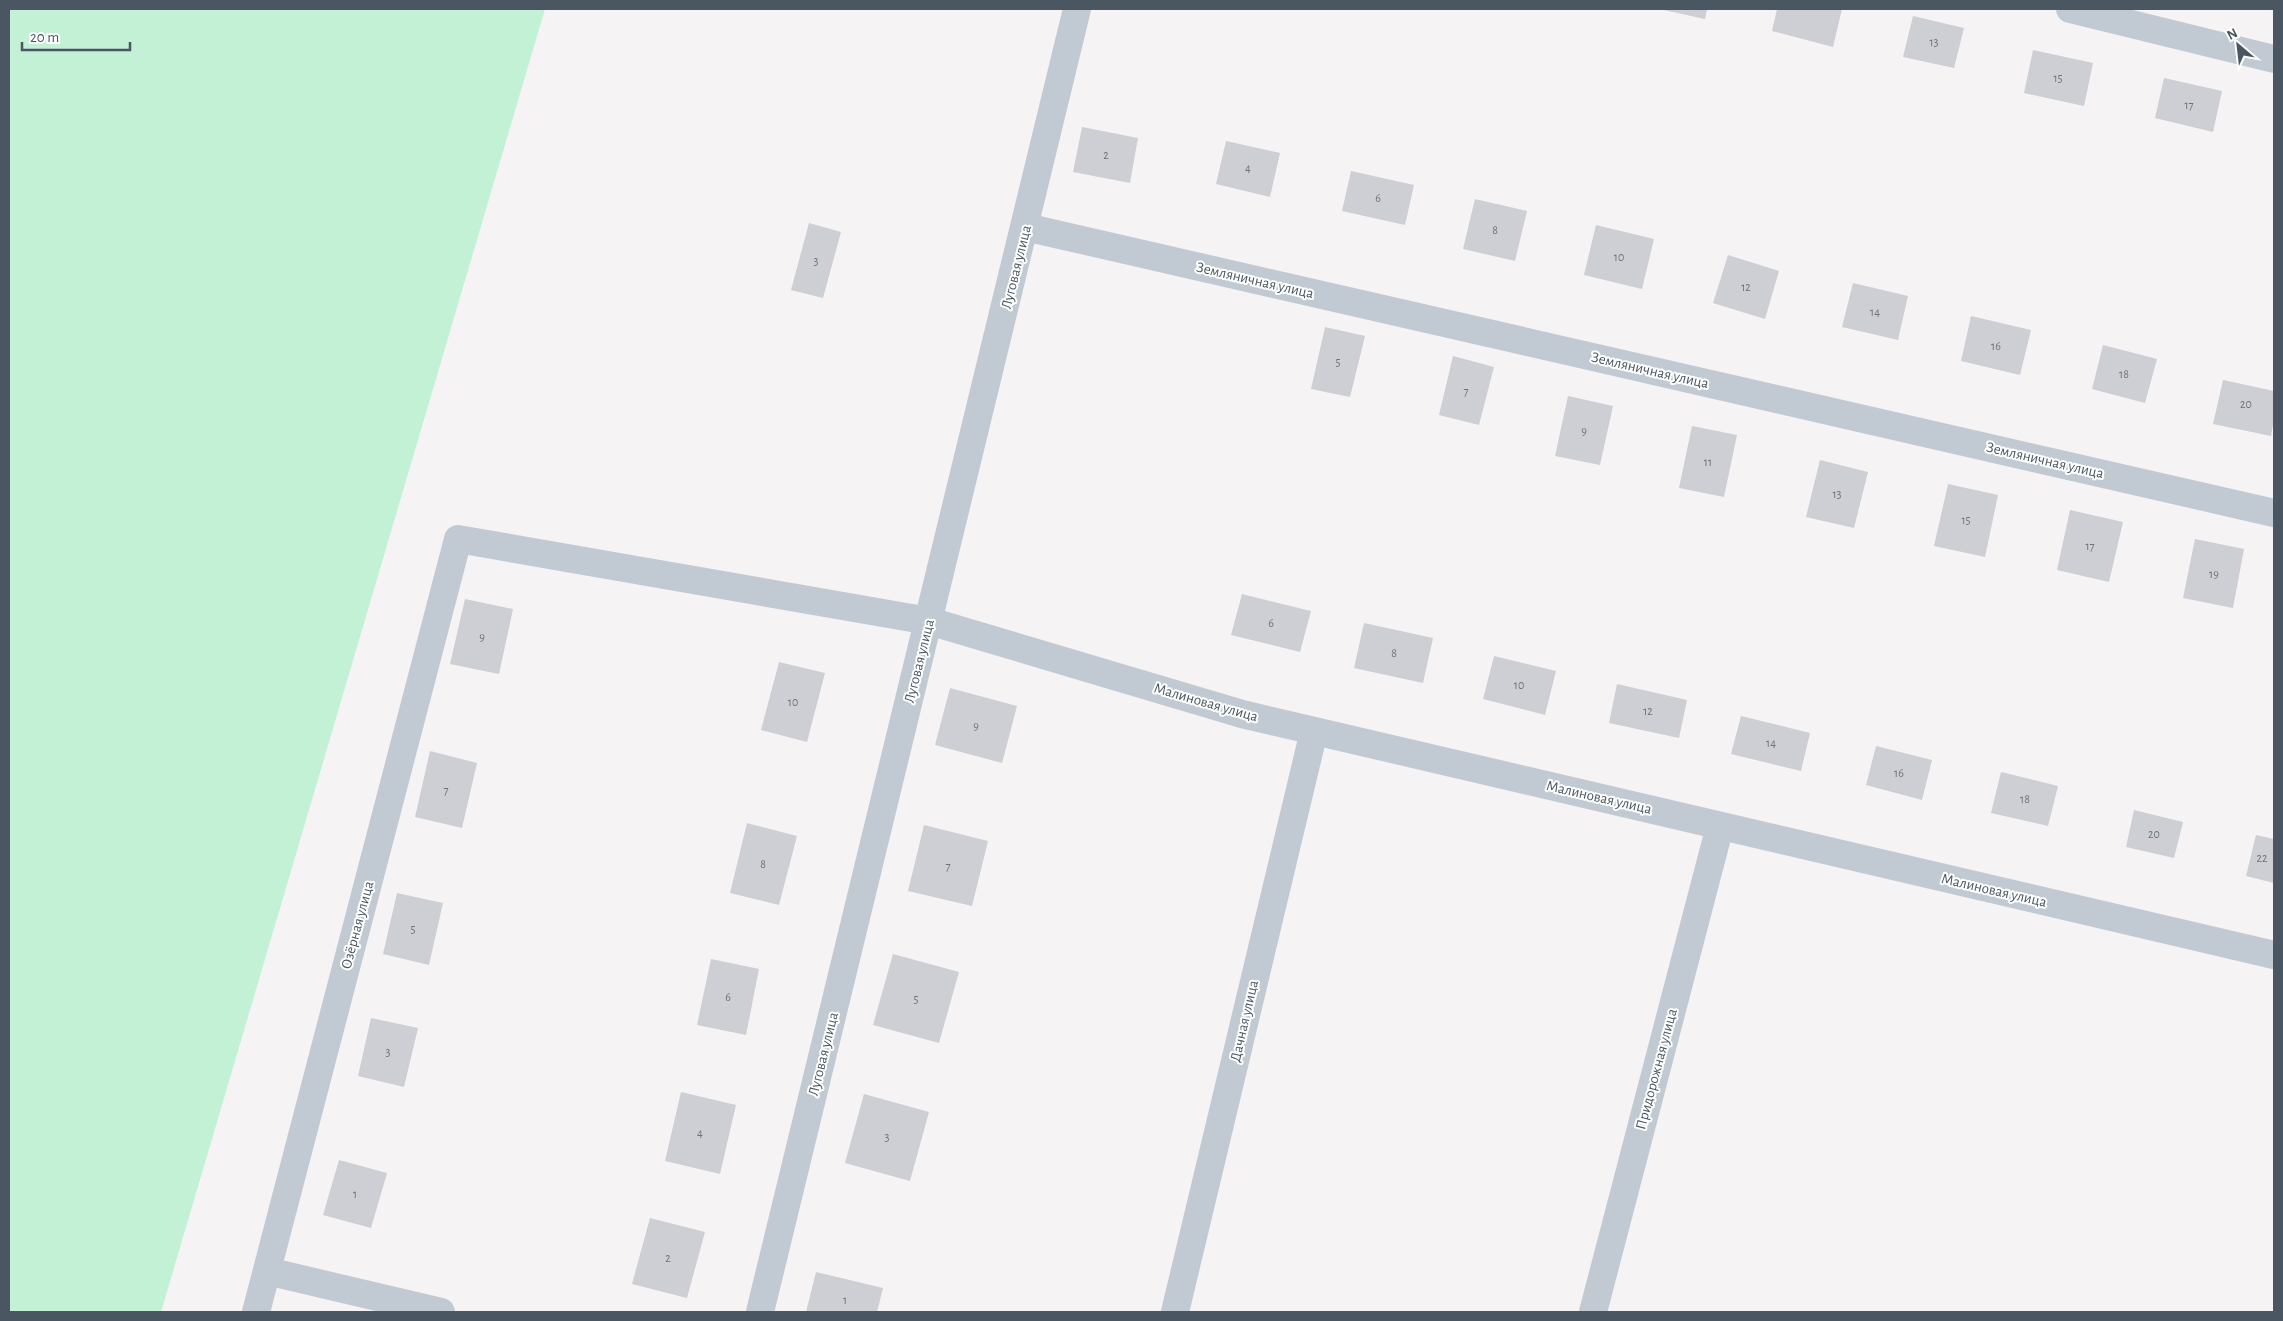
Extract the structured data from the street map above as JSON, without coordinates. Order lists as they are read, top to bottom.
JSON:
{
  "streets": {
    "lane": [
      "Луговая улица",
      "Земляничная улица",
      "Малиновая улица",
      "Озёрная улица",
      "Дачная улица",
      "Придорожная улица"
    ]
  },
  "crossings": [
    ["Луговая улица", "Земляничная улица"],
    ["Луговая улица", "Малиновая улица"],
    ["Малиновая улица", "Озёрная улица"],
    ["Малиновая улица", "Дачная улица"],
    ["Малиновая улица", "Придорожная улица"]
  ],
  "house_numbers": [
    "13",
    "15",
    "17",
    "2",
    "4",
    "6",
    "8",
    "10",
    "3",
    "12",
    "14",
    "16",
    "5",
    "18",
    "7",
    "20",
    "9",
    "11",
    "13",
    "15",
    "17",
    "19",
    "6",
    "9",
    "8",
    "10",
    "10",
    "12",
    "9",
    "14",
    "16",
    "7",
    "18",
    "20",
    "22",
    "8",
    "7",
    "5",
    "6",
    "5",
    "3",
    "4",
    "3",
    "1",
    "2",
    "1"
  ],
  "scale_bar": "20 m",
  "north": "top left"
}
